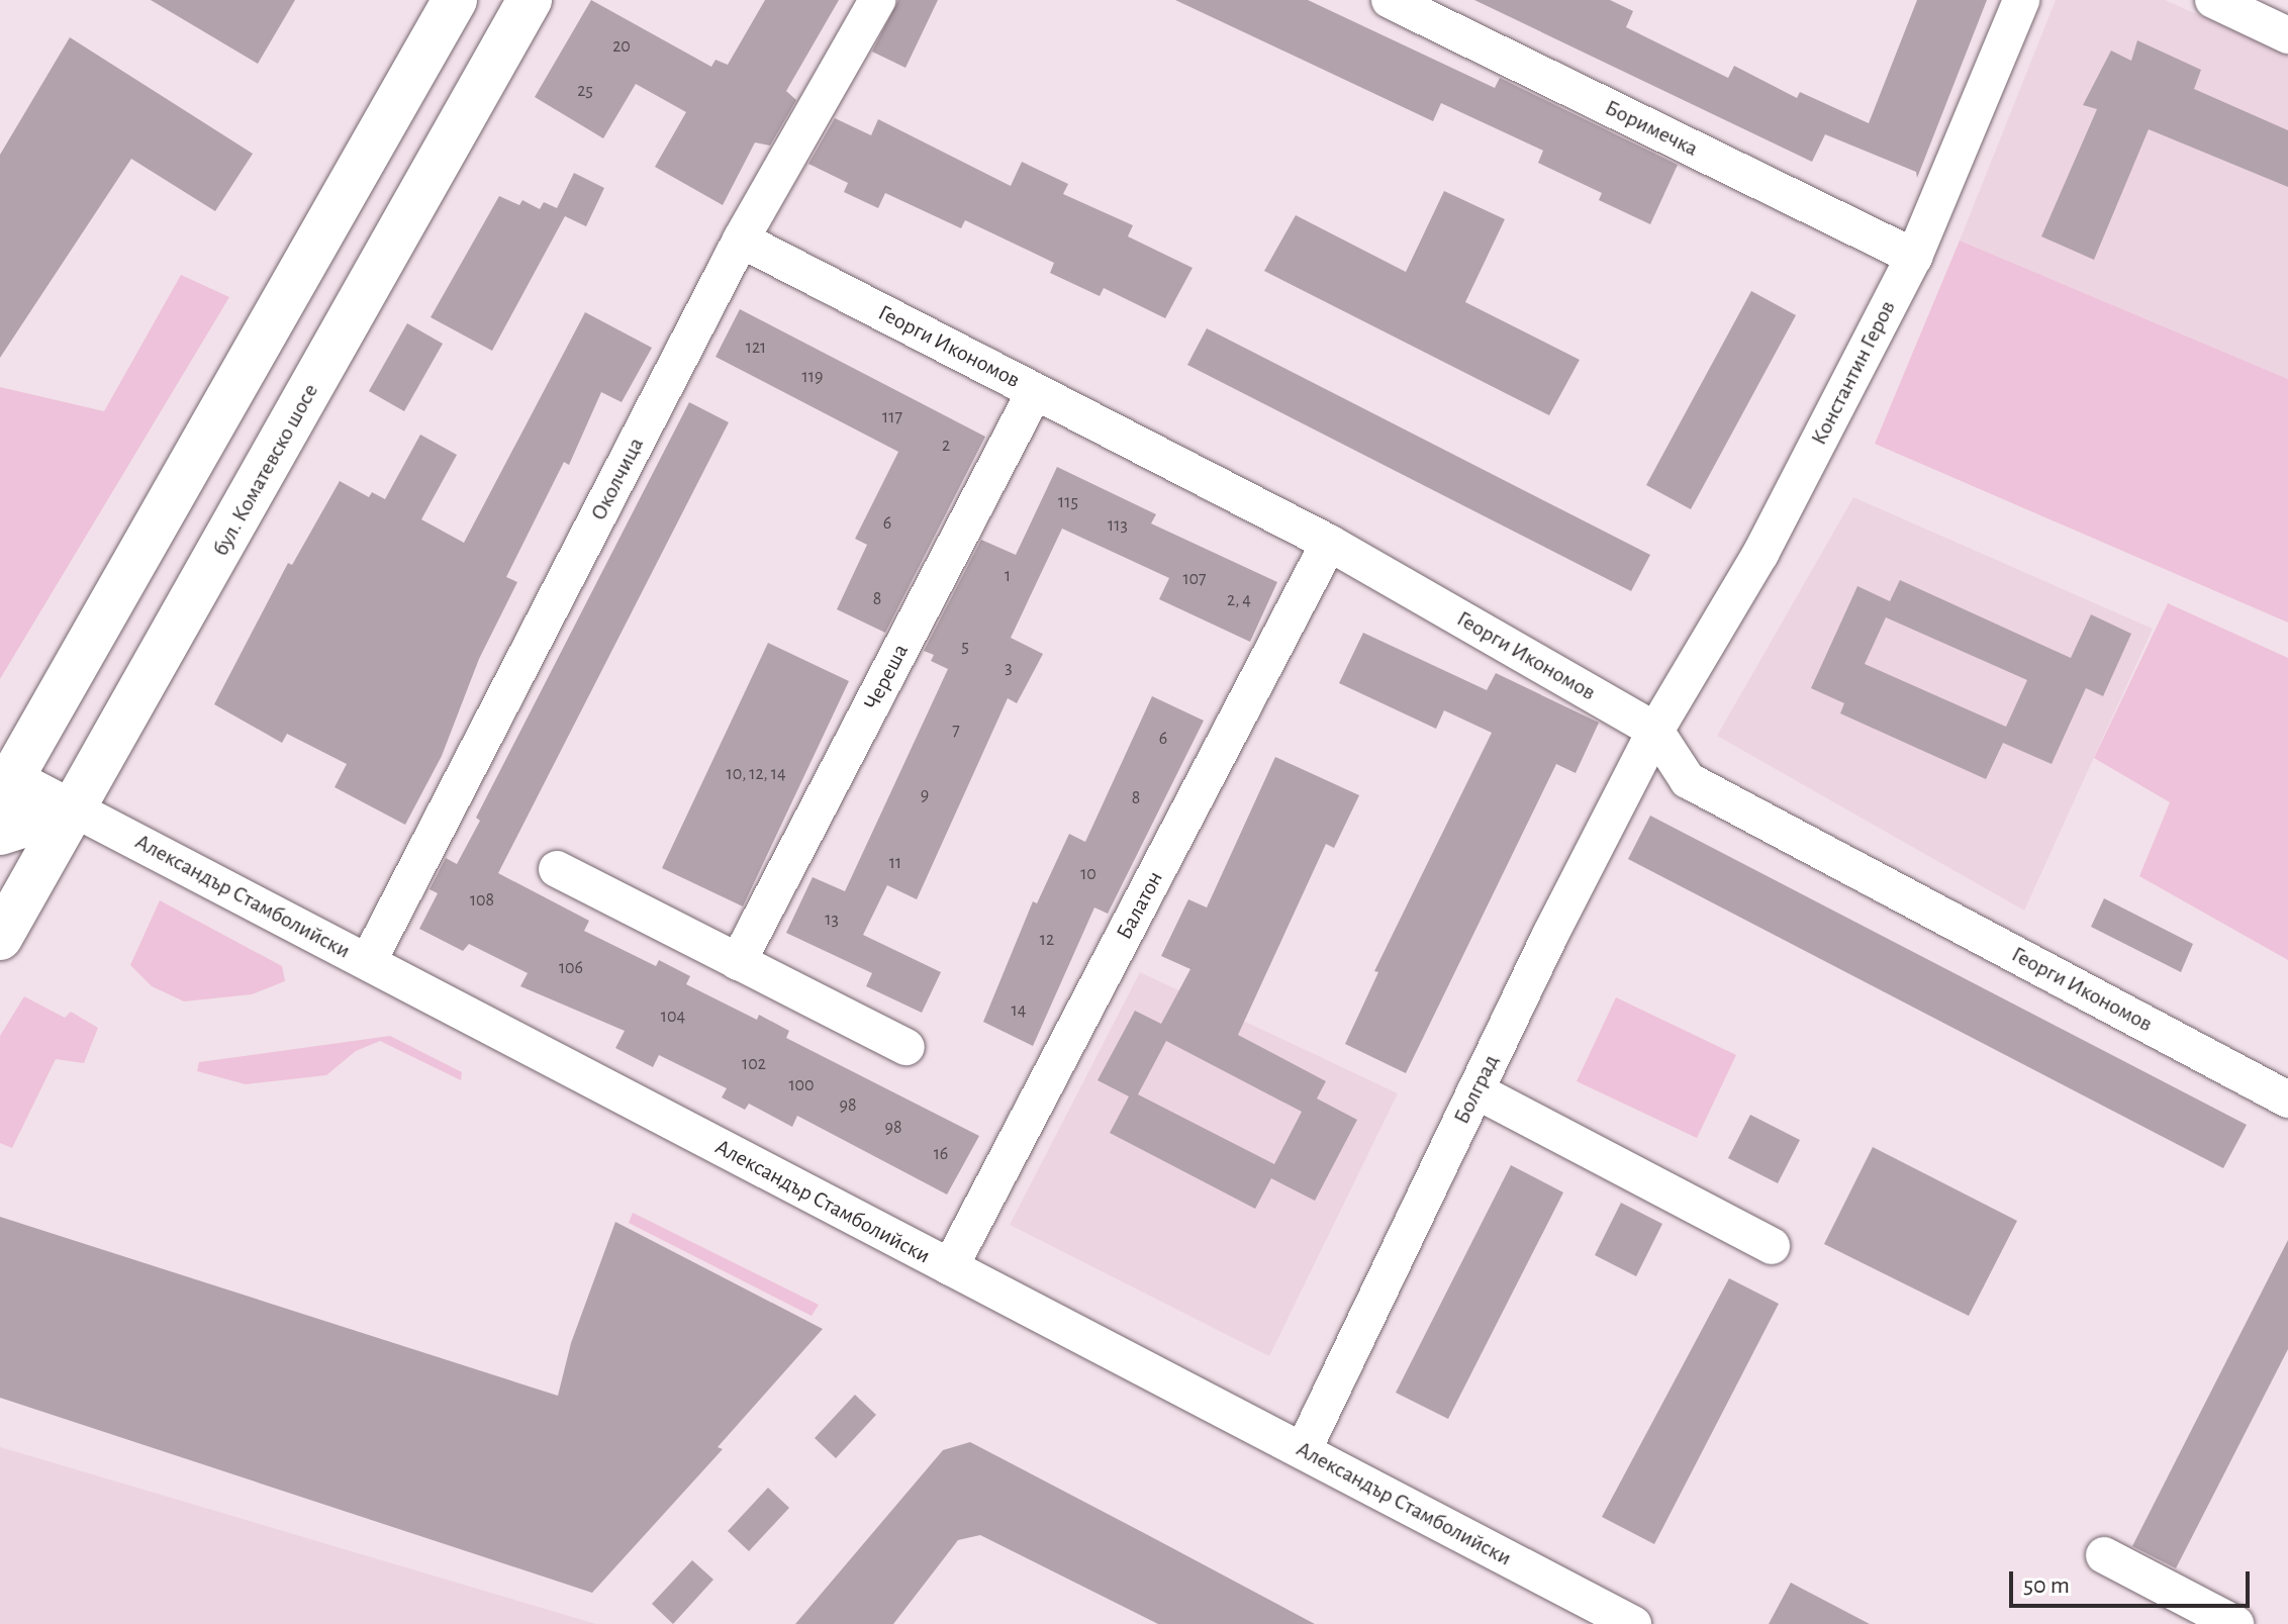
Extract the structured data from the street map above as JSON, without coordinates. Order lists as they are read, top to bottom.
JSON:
{
  "streets": {
    "main road": ["бул. Коматевско шосе"],
    "street": [
      "Боримечка",
      "Георги Икономов",
      "Константин Геров",
      "Околчица",
      "Череша",
      "Александър Стамболийски",
      "Балатон",
      "Болград"
    ]
  },
  "crossings": [
    ["Боримечка", "Константин Геров"],
    ["Георги Икономов", "Константин Геров"],
    ["Георги Икономов", "Околчица"],
    ["Георги Икономов", "Череша"],
    ["Георги Икономов", "Балатон"],
    ["Георги Икономов", "Болград"],
    ["Константин Геров", "Болград"],
    ["бул. Коматевско шосе", "Александър Стамболийски"],
    ["Околчица", "Александър Стамболийски"],
    ["Александър Стамболийски", "Балатон"],
    ["Александър Стамболийски", "Болград"]
  ],
  "house_numbers": [
    "20",
    "25",
    "121",
    "119",
    "117",
    "2",
    "115",
    "6",
    "113",
    "1",
    "107",
    "8",
    "2, 4",
    "5",
    "3",
    "7",
    "6",
    "10, 12, 14",
    "9",
    "8",
    "11",
    "10",
    "108",
    "13",
    "12",
    "106",
    "14",
    "104",
    "102",
    "100",
    "98",
    "98",
    "16"
  ],
  "scale_bar": "50 m"
}
